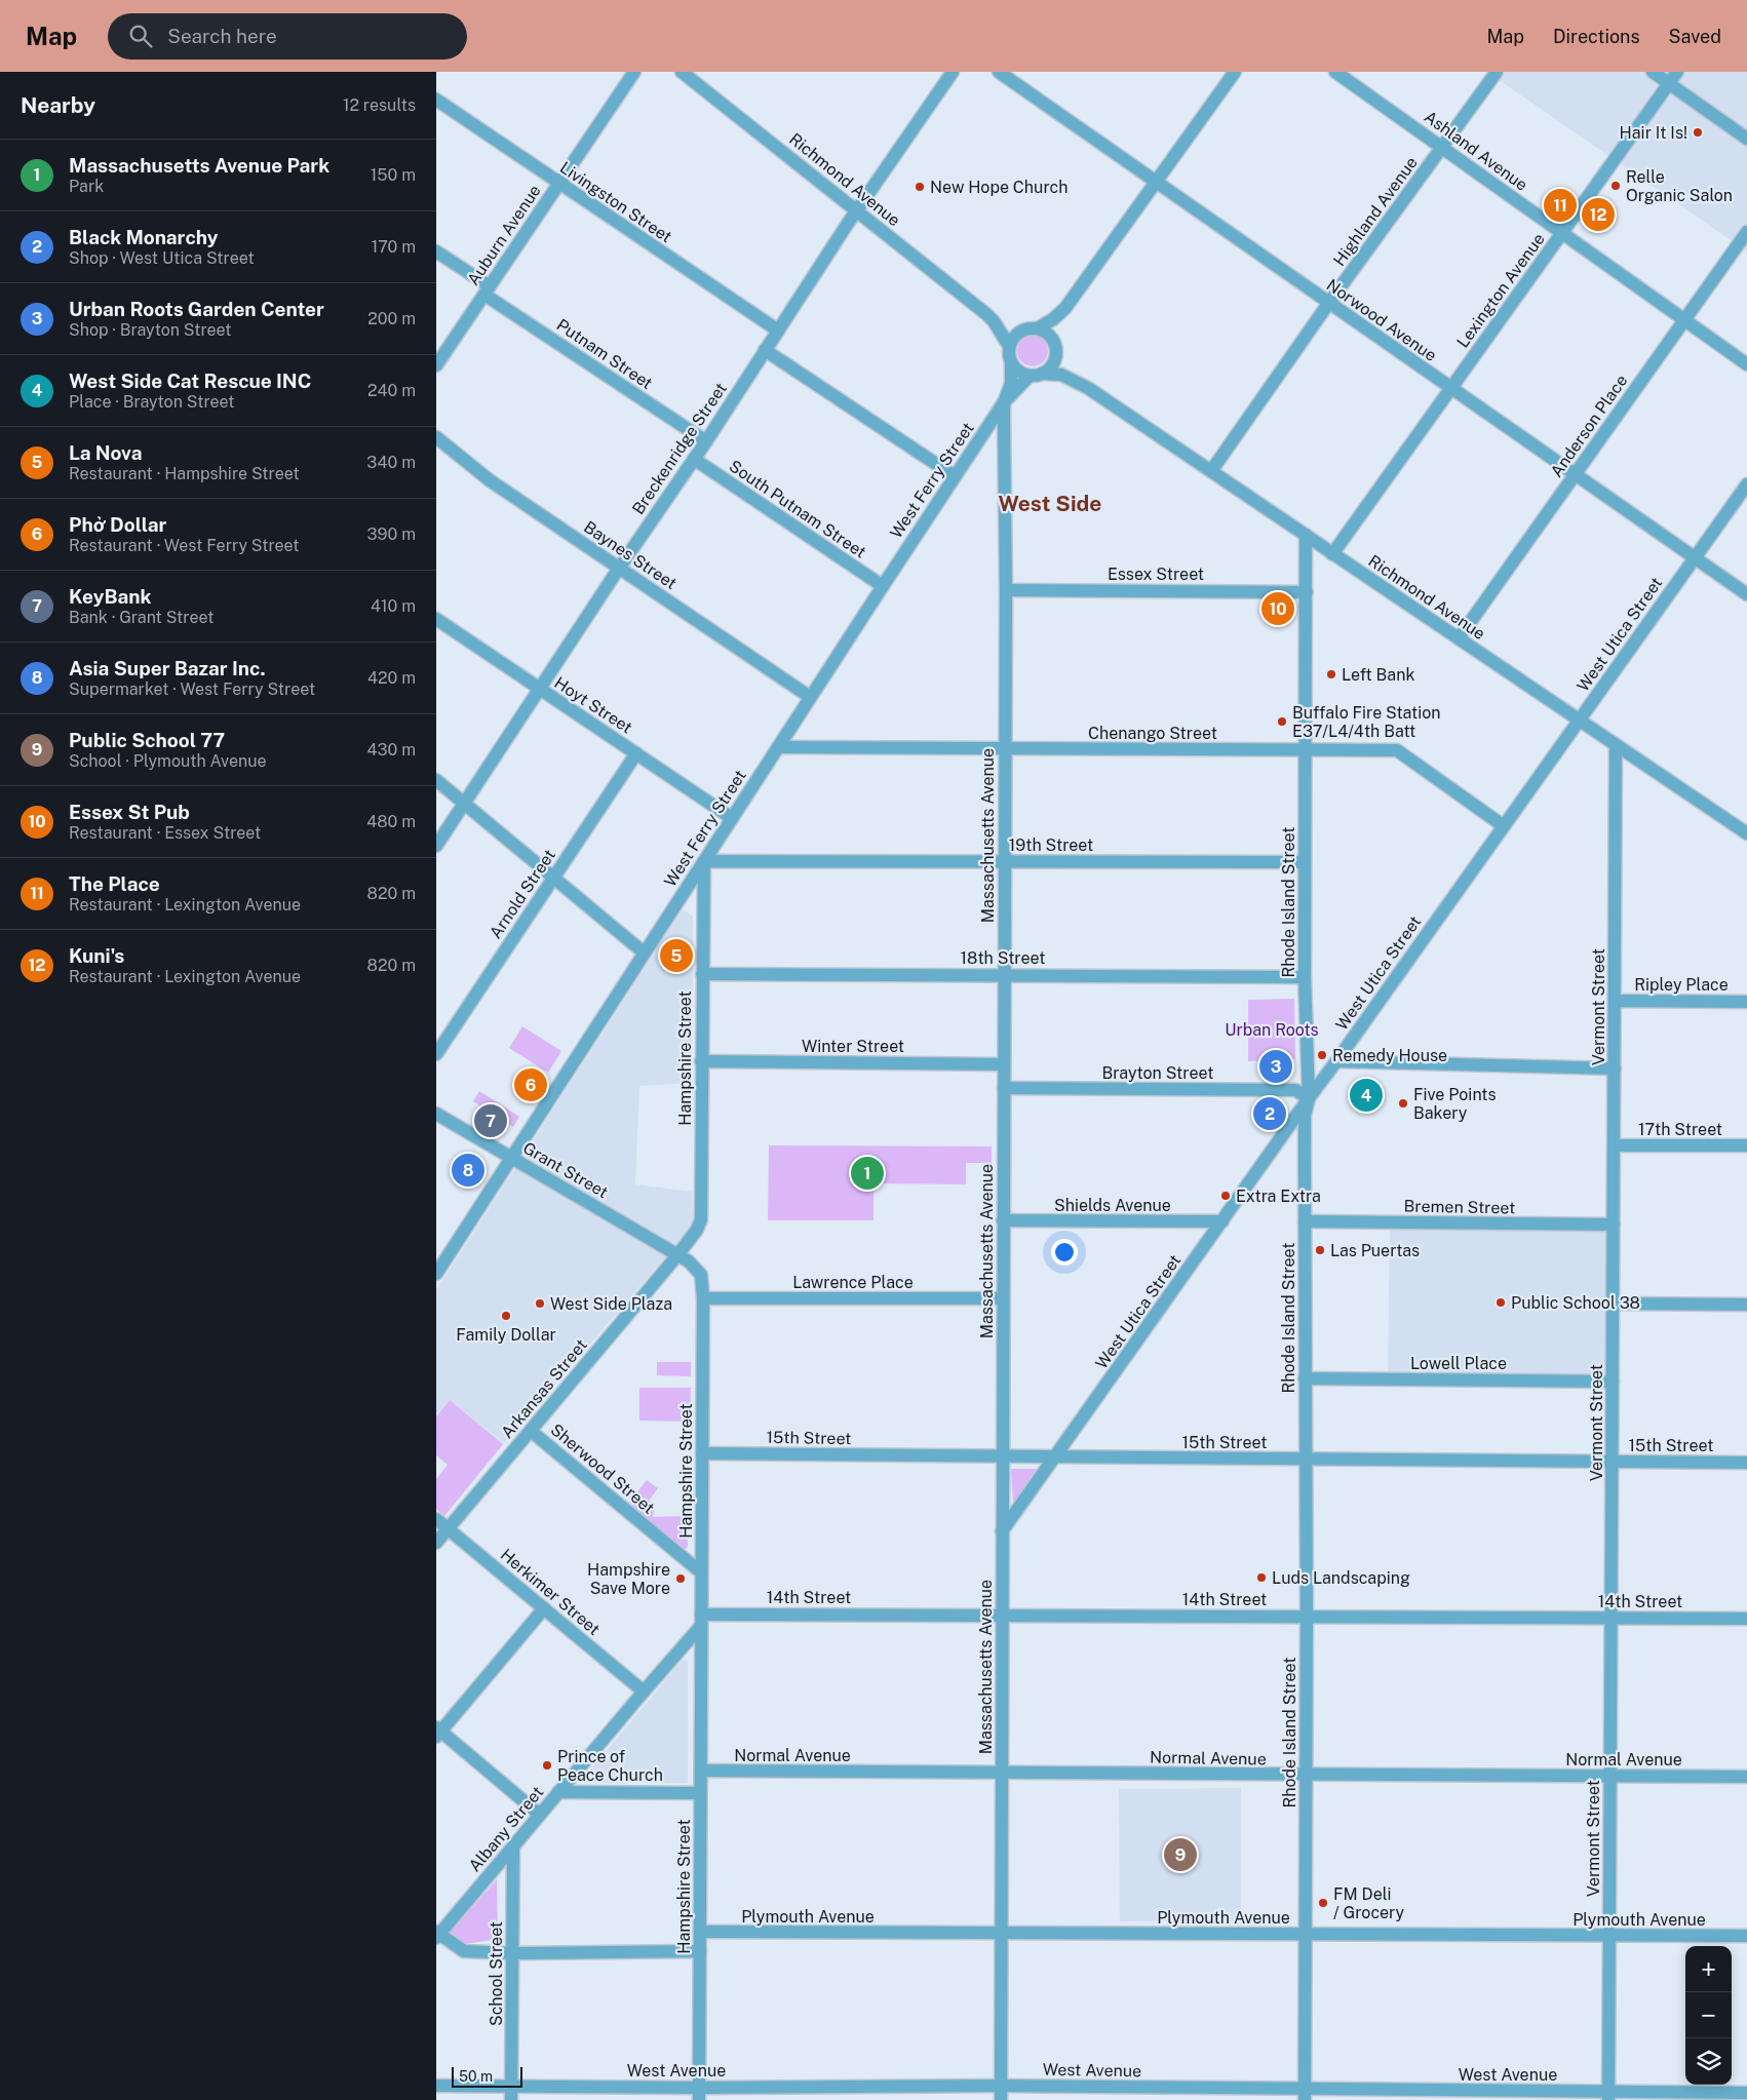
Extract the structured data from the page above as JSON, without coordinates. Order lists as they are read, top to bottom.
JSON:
{
  "streets": {
    "street": [
      "Ashland Avenue",
      "Richmond Avenue",
      "Livingston Street",
      "Highland Avenue",
      "Auburn Avenue",
      "Lexington Avenue",
      "Norwood Avenue",
      "Putnam Street",
      "Anderson Place",
      "Breckenridge Street",
      "West Ferry Street",
      "South Putnam Street",
      "Baynes Street",
      "Essex Street",
      "West Utica Street",
      "Hoyt Street",
      "Chenango Street",
      "Massachusetts Avenue",
      "19th Street",
      "Arnold Street",
      "Rhode Island Street",
      "18th Street",
      "Ripley Place",
      "Vermont Street",
      "Winter Street",
      "Hampshire Street",
      "Brayton Street",
      "17th Street",
      "Grant Street",
      "Shields Avenue",
      "Bremen Street",
      "Lawrence Place",
      "Lowell Place",
      "Arkansas Street",
      "15th Street",
      "Sherwood Street",
      "Herkimer Street",
      "14th Street",
      "Normal Avenue",
      "Albany Street",
      "Plymouth Avenue",
      "School Street",
      "West Avenue"
    ]
  },
  "crossings": [
    ["Ashland Avenue", "Highland Avenue"],
    ["Ashland Avenue", "Lexington Avenue"],
    ["Ashland Avenue", "Anderson Place"],
    ["Richmond Avenue", "Highland Avenue"],
    ["Richmond Avenue", "Lexington Avenue"],
    ["Richmond Avenue", "Anderson Place"],
    ["Richmond Avenue", "Breckenridge Street"],
    ["Richmond Avenue", "West Ferry Street"],
    ["Richmond Avenue", "West Utica Street"],
    ["Richmond Avenue", "Rhode Island Street"],
    ["Richmond Avenue", "Vermont Street"],
    ["Livingston Street", "Auburn Avenue"],
    ["Livingston Street", "Breckenridge Street"],
    ["Highland Avenue", "Norwood Avenue"],
    ["Auburn Avenue", "Putnam Street"],
    ["Lexington Avenue", "Norwood Avenue"],
    ["Norwood Avenue", "Anderson Place"],
    ["Norwood Avenue", "West Utica Street"],
    ["Putnam Street", "Breckenridge Street"],
    ["Breckenridge Street", "South Putnam Street"],
    ["Breckenridge Street", "Baynes Street"],
    ["Breckenridge Street", "Hoyt Street"],
    ["West Ferry Street", "South Putnam Street"],
    ["West Ferry Street", "Baynes Street"],
    ["West Ferry Street", "Hoyt Street"],
    ["West Ferry Street", "Chenango Street"],
    ["West Ferry Street", "Massachusetts Avenue"],
    ["West Ferry Street", "19th Street"],
    ["West Ferry Street", "Hampshire Street"],
    ["West Ferry Street", "Grant Street"],
    ["Essex Street", "Massachusetts Avenue"],
    ["Essex Street", "Rhode Island Street"],
    ["West Utica Street", "Chenango Street"],
    ["West Utica Street", "Massachusetts Avenue"],
    ["West Utica Street", "Rhode Island Street"],
    ["West Utica Street", "Brayton Street"],
    ["West Utica Street", "Shields Avenue"],
    ["West Utica Street", "15th Street"],
    ["Hoyt Street", "Arnold Street"],
    ["Chenango Street", "Massachusetts Avenue"],
    ["Chenango Street", "Rhode Island Street"],
    ["Massachusetts Avenue", "19th Street"],
    ["Massachusetts Avenue", "18th Street"],
    ["Massachusetts Avenue", "Winter Street"],
    ["Massachusetts Avenue", "Brayton Street"],
    ["Massachusetts Avenue", "Shields Avenue"],
    ["Massachusetts Avenue", "Lawrence Place"],
    ["Massachusetts Avenue", "15th Street"],
    ["Massachusetts Avenue", "14th Street"],
    ["Massachusetts Avenue", "Normal Avenue"],
    ["Massachusetts Avenue", "Plymouth Avenue"],
    ["Massachusetts Avenue", "West Avenue"],
    ["19th Street", "Rhode Island Street"],
    ["19th Street", "Hampshire Street"],
    ["Rhode Island Street", "18th Street"],
    ["Rhode Island Street", "Brayton Street"],
    ["Rhode Island Street", "Bremen Street"],
    ["Rhode Island Street", "Lowell Place"],
    ["Rhode Island Street", "15th Street"],
    ["Rhode Island Street", "14th Street"],
    ["Rhode Island Street", "Normal Avenue"],
    ["Rhode Island Street", "Plymouth Avenue"],
    ["Rhode Island Street", "West Avenue"],
    ["18th Street", "Hampshire Street"],
    ["Ripley Place", "Vermont Street"],
    ["Vermont Street", "17th Street"],
    ["Vermont Street", "Bremen Street"],
    ["Vermont Street", "Lowell Place"],
    ["Vermont Street", "15th Street"],
    ["Vermont Street", "14th Street"],
    ["Vermont Street", "Normal Avenue"],
    ["Vermont Street", "Plymouth Avenue"],
    ["Vermont Street", "West Avenue"],
    ["Winter Street", "Hampshire Street"],
    ["Hampshire Street", "Grant Street"],
    ["Hampshire Street", "Lawrence Place"],
    ["Hampshire Street", "Arkansas Street"],
    ["Hampshire Street", "15th Street"],
    ["Hampshire Street", "Sherwood Street"],
    ["Hampshire Street", "14th Street"],
    ["Hampshire Street", "Normal Avenue"],
    ["Hampshire Street", "Albany Street"],
    ["Hampshire Street", "Plymouth Avenue"],
    ["Hampshire Street", "West Avenue"],
    ["Grant Street", "Arkansas Street"],
    ["Arkansas Street", "Sherwood Street"],
    ["Arkansas Street", "Herkimer Street"],
    ["Herkimer Street", "Albany Street"],
    ["14th Street", "Albany Street"],
    ["Albany Street", "School Street"],
    ["School Street", "West Avenue"]
  ],
  "districts": ["West Side"],
  "parks": ["Urban Roots"],
  "places": [
    "Hair It Is!",
    "Relle Organic Salon",
    "New Hope Church",
    "Left Bank",
    "Buffalo Fire Station E37/L4/4th Batt",
    "Remedy House",
    "Five Points Bakery",
    "Extra Extra",
    "Las Puertas",
    "Public School 38",
    "West Side Plaza",
    "Family Dollar",
    "Luds Landscaping",
    "Hampshire Save More",
    "Prince of Peace Church",
    "FM Deli / Grocery"
  ],
  "scale_bar": "50 m",
  "page": {
    "header": "Map",
    "search": "Search here",
    "nav": ["Map", "Directions", "Saved"],
    "heading": ["Nearby", "12 results"],
    "list": [
      {
        "mark": "1",
        "name": "Massachusetts Avenue Park",
        "note": "Park",
        "value": "150 m"
      },
      {
        "mark": "2",
        "name": "Black Monarchy",
        "note": "Shop · West Utica Street",
        "value": "170 m"
      },
      {
        "mark": "3",
        "name": "Urban Roots Garden Center",
        "note": "Shop · Brayton Street",
        "value": "200 m"
      },
      {
        "mark": "4",
        "name": "West Side Cat Rescue INC",
        "note": "Place · Brayton Street",
        "value": "240 m"
      },
      {
        "mark": "5",
        "name": "La Nova",
        "note": "Restaurant · Hampshire Street",
        "value": "340 m"
      },
      {
        "mark": "6",
        "name": "Phở Dollar",
        "note": "Restaurant · West Ferry Street",
        "value": "390 m"
      },
      {
        "mark": "7",
        "name": "KeyBank",
        "note": "Bank · Grant Street",
        "value": "410 m"
      },
      {
        "mark": "8",
        "name": "Asia Super Bazar Inc.",
        "note": "Supermarket · West Ferry Street",
        "value": "420 m"
      },
      {
        "mark": "9",
        "name": "Public School 77",
        "note": "School · Plymouth Avenue",
        "value": "430 m"
      },
      {
        "mark": "10",
        "name": "Essex St Pub",
        "note": "Restaurant · Essex Street",
        "value": "480 m"
      },
      {
        "mark": "11",
        "name": "The Place",
        "note": "Restaurant · Lexington Avenue",
        "value": "820 m"
      },
      {
        "mark": "12",
        "name": "Kuni's",
        "note": "Restaurant · Lexington Avenue",
        "value": "820 m"
      }
    ],
    "pins": [
      "11",
      "12",
      "10",
      "5",
      "3",
      "6",
      "4",
      "2",
      "7",
      "8",
      "1",
      "9"
    ],
    "map_buttons": ["+", "−"],
    "scale": "50 m"
  }
}
